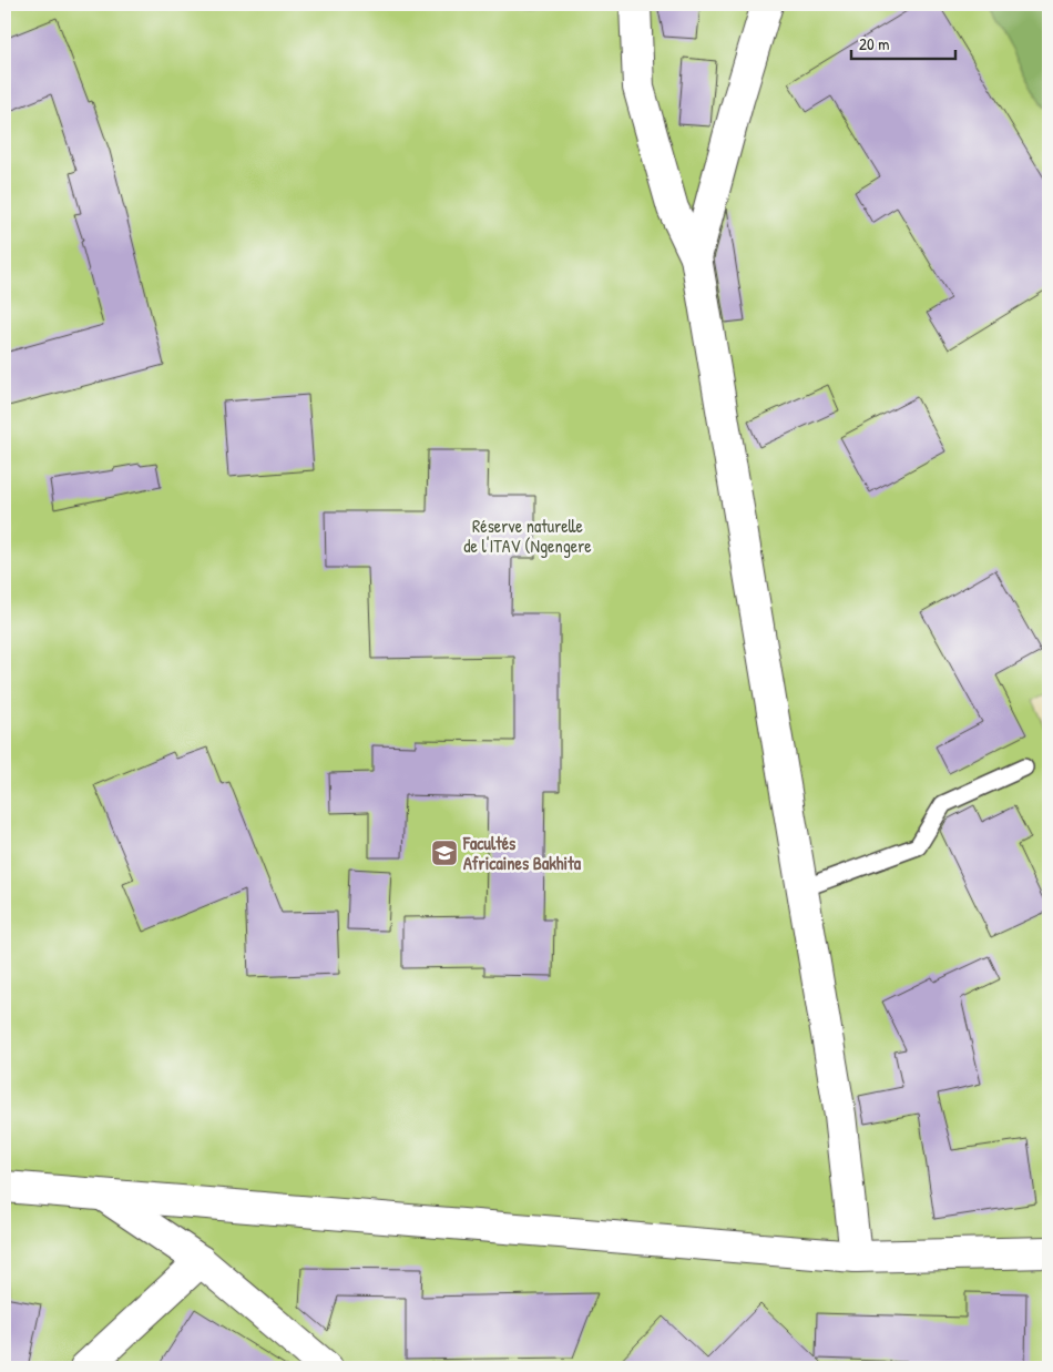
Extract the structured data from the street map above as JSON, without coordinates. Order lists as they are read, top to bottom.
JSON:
{
  "parks": ["Réserve naturelle de l'ITAV (Ngengere"],
  "places": {
    "school or university": ["Facultés Africaines Bakhita"]
  },
  "scale_bar": "20 m"
}
